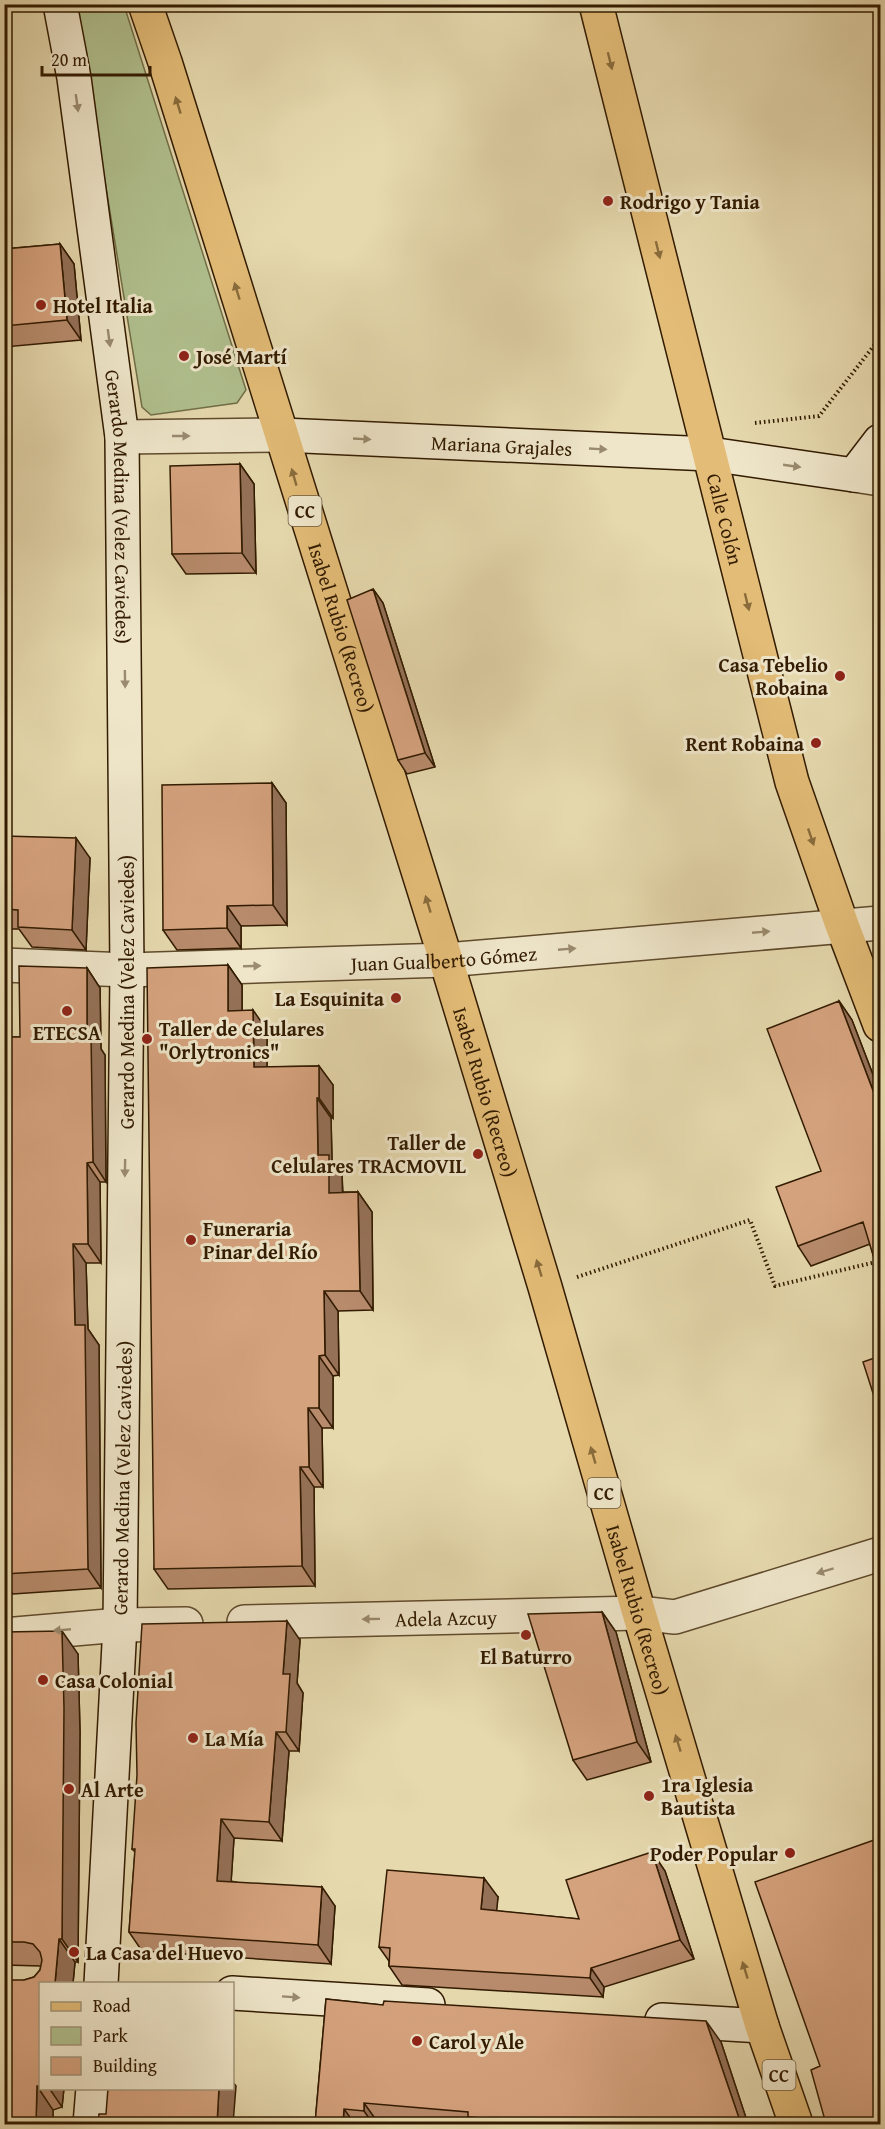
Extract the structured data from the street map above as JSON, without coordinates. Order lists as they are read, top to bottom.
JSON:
{
  "streets": {
    "main road": ["CC", "Calle Colón", "Isabel Rubio (Recreo)"],
    "street": [
      "Mariana Grajales",
      "Gerardo Medina (Velez Caviedes)",
      "Juan Gualberto Gómez",
      "Adela Azcuy"
    ]
  },
  "crossings": [
    ["Mariana Grajales", "Gerardo Medina (Velez Caviedes)"],
    ["Mariana Grajales", "Calle Colón"],
    ["Mariana Grajales", "Isabel Rubio (Recreo)"],
    ["Gerardo Medina (Velez Caviedes)", "Juan Gualberto Gómez"],
    ["Gerardo Medina (Velez Caviedes)", "Adela Azcuy"],
    ["Calle Colón", "Juan Gualberto Gómez"],
    ["Isabel Rubio (Recreo)", "Juan Gualberto Gómez"],
    ["Isabel Rubio (Recreo)", "Adela Azcuy"]
  ],
  "one_way": [
    "Mariana Grajales",
    "Gerardo Medina (Velez Caviedes)",
    "Calle Colón",
    "Isabel Rubio (Recreo)",
    "Juan Gualberto Gómez",
    "Adela Azcuy"
  ],
  "places": [
    "Rodrigo y Tania",
    "Hotel Italia",
    "José Martí",
    "Casa Tebelio Robaina",
    "Rent Robaina",
    "La Esquinita",
    "ETECSA",
    "Taller de Celulares \"Orlytronics\"",
    "Taller de Celulares TRACMOVIL",
    "Funeraria Pinar del Río",
    "El Baturro",
    "Casa Colonial",
    "La Mía",
    "Al Arte",
    "1ra Iglesia Bautista",
    "Poder Popular",
    "La Casa del Huevo",
    "Carol y Ale"
  ],
  "legend": ["Road", "Park", "Building"],
  "scale_bar": "20 m"
}
